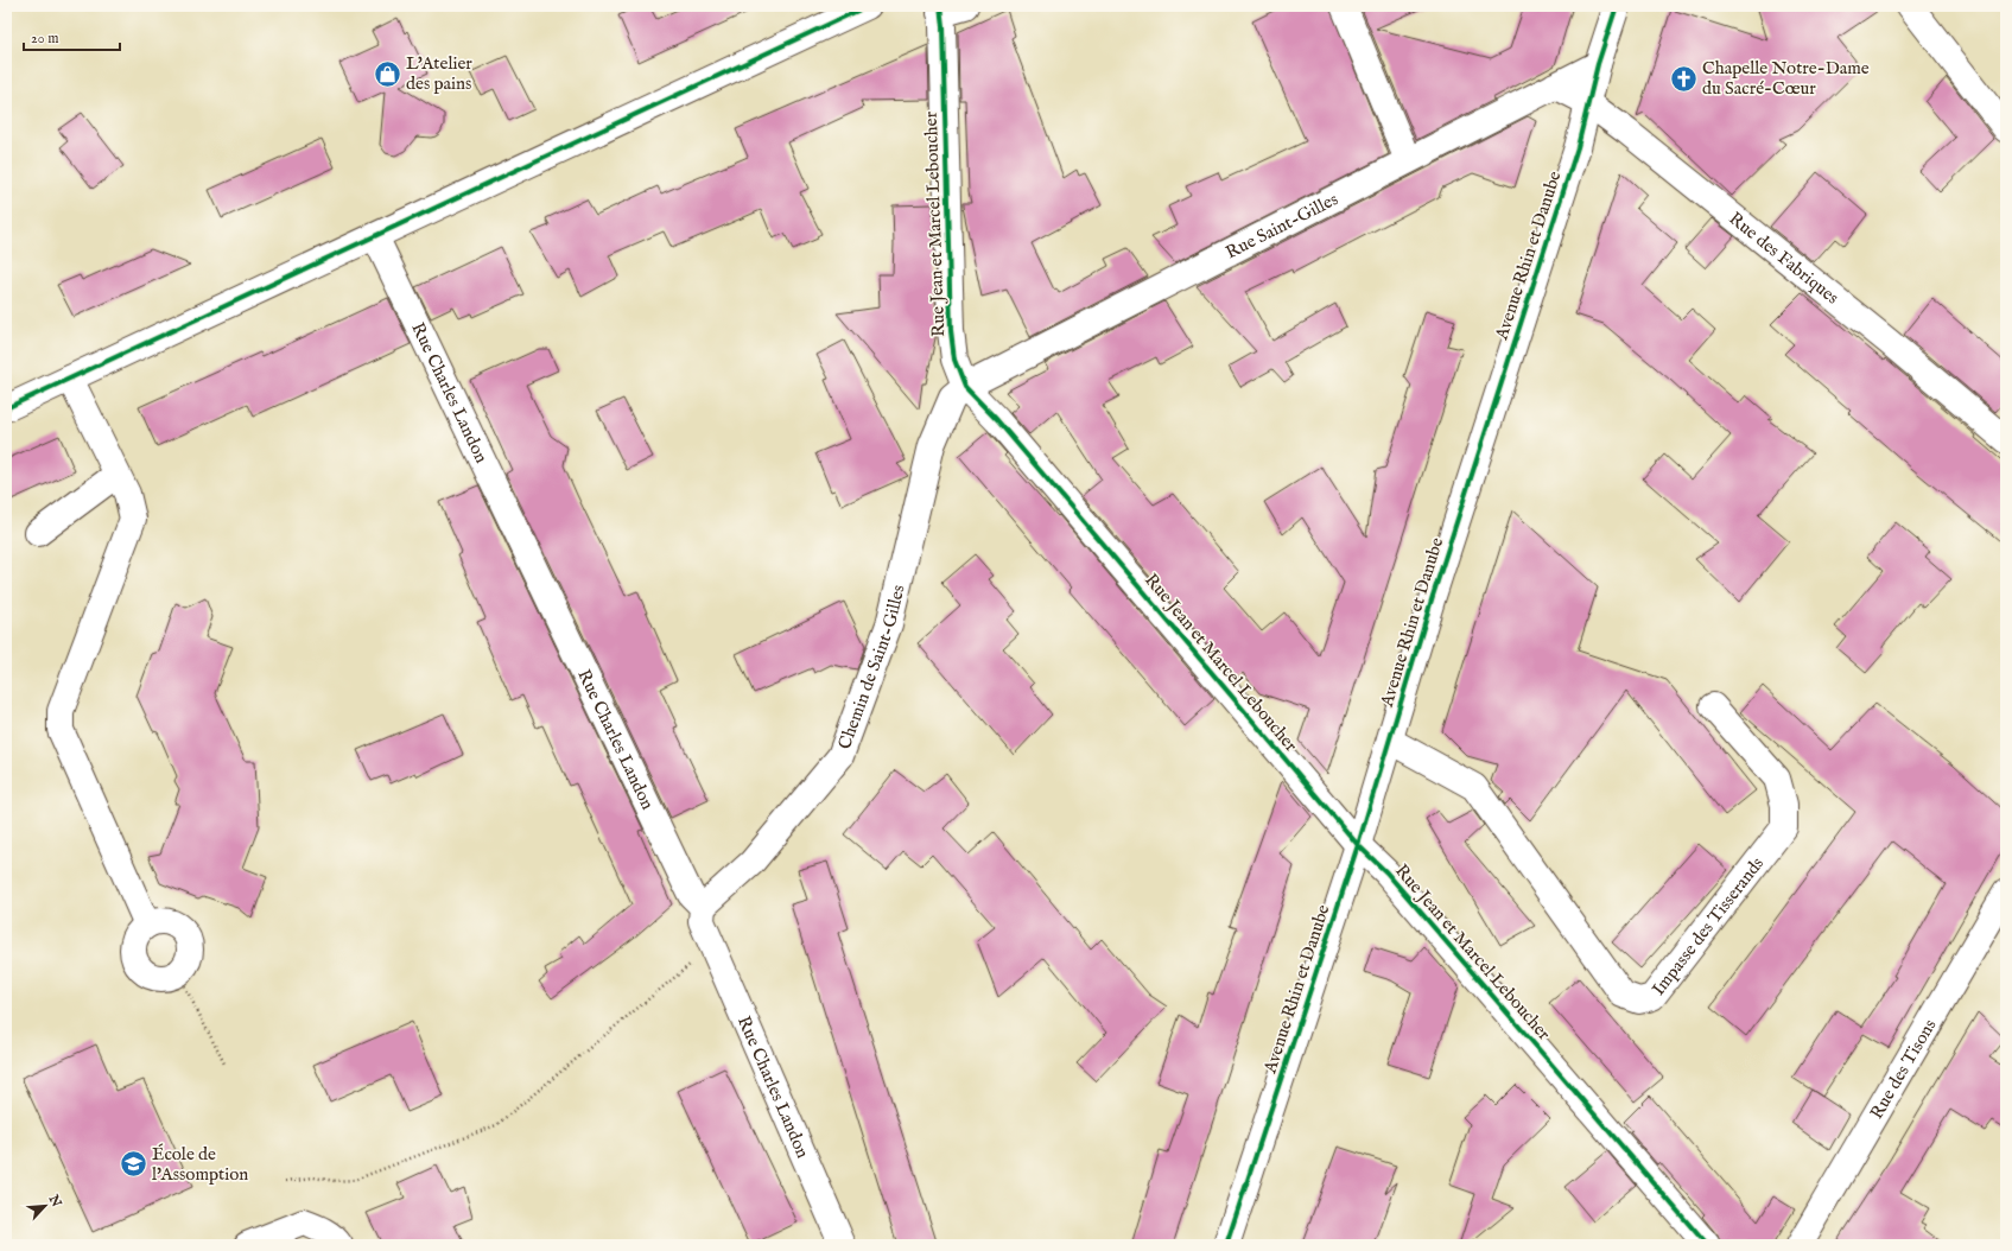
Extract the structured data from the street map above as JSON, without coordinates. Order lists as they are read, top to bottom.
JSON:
{
  "streets": {
    "street": [
      "Rue Jean et Marcel Leboucher",
      "Rue Saint-Gilles",
      "Avenue Rhin et Danube",
      "Rue des Fabriques",
      "Rue Charles Landon",
      "Chemin de Saint-Gilles",
      "Impasse des Tisserands",
      "Rue des Tisons"
    ]
  },
  "crossings": [
    ["Rue Jean et Marcel Leboucher", "Rue Saint-Gilles"],
    ["Rue Jean et Marcel Leboucher", "Avenue Rhin et Danube"],
    ["Rue Jean et Marcel Leboucher", "Chemin de Saint-Gilles"],
    ["Rue Saint-Gilles", "Avenue Rhin et Danube"],
    ["Rue Saint-Gilles", "Rue des Fabriques"],
    ["Rue Saint-Gilles", "Chemin de Saint-Gilles"],
    ["Avenue Rhin et Danube", "Rue des Fabriques"],
    ["Avenue Rhin et Danube", "Impasse des Tisserands"],
    ["Rue Charles Landon", "Chemin de Saint-Gilles"]
  ],
  "places": {
    "shop": ["L'Atelier des pains"],
    "church": ["Chapelle Notre-Dame du Sacré-Cœur"],
    "school or university": ["École de l'Assomption"]
  },
  "scale_bar": "20 m",
  "north": "top right"
}
